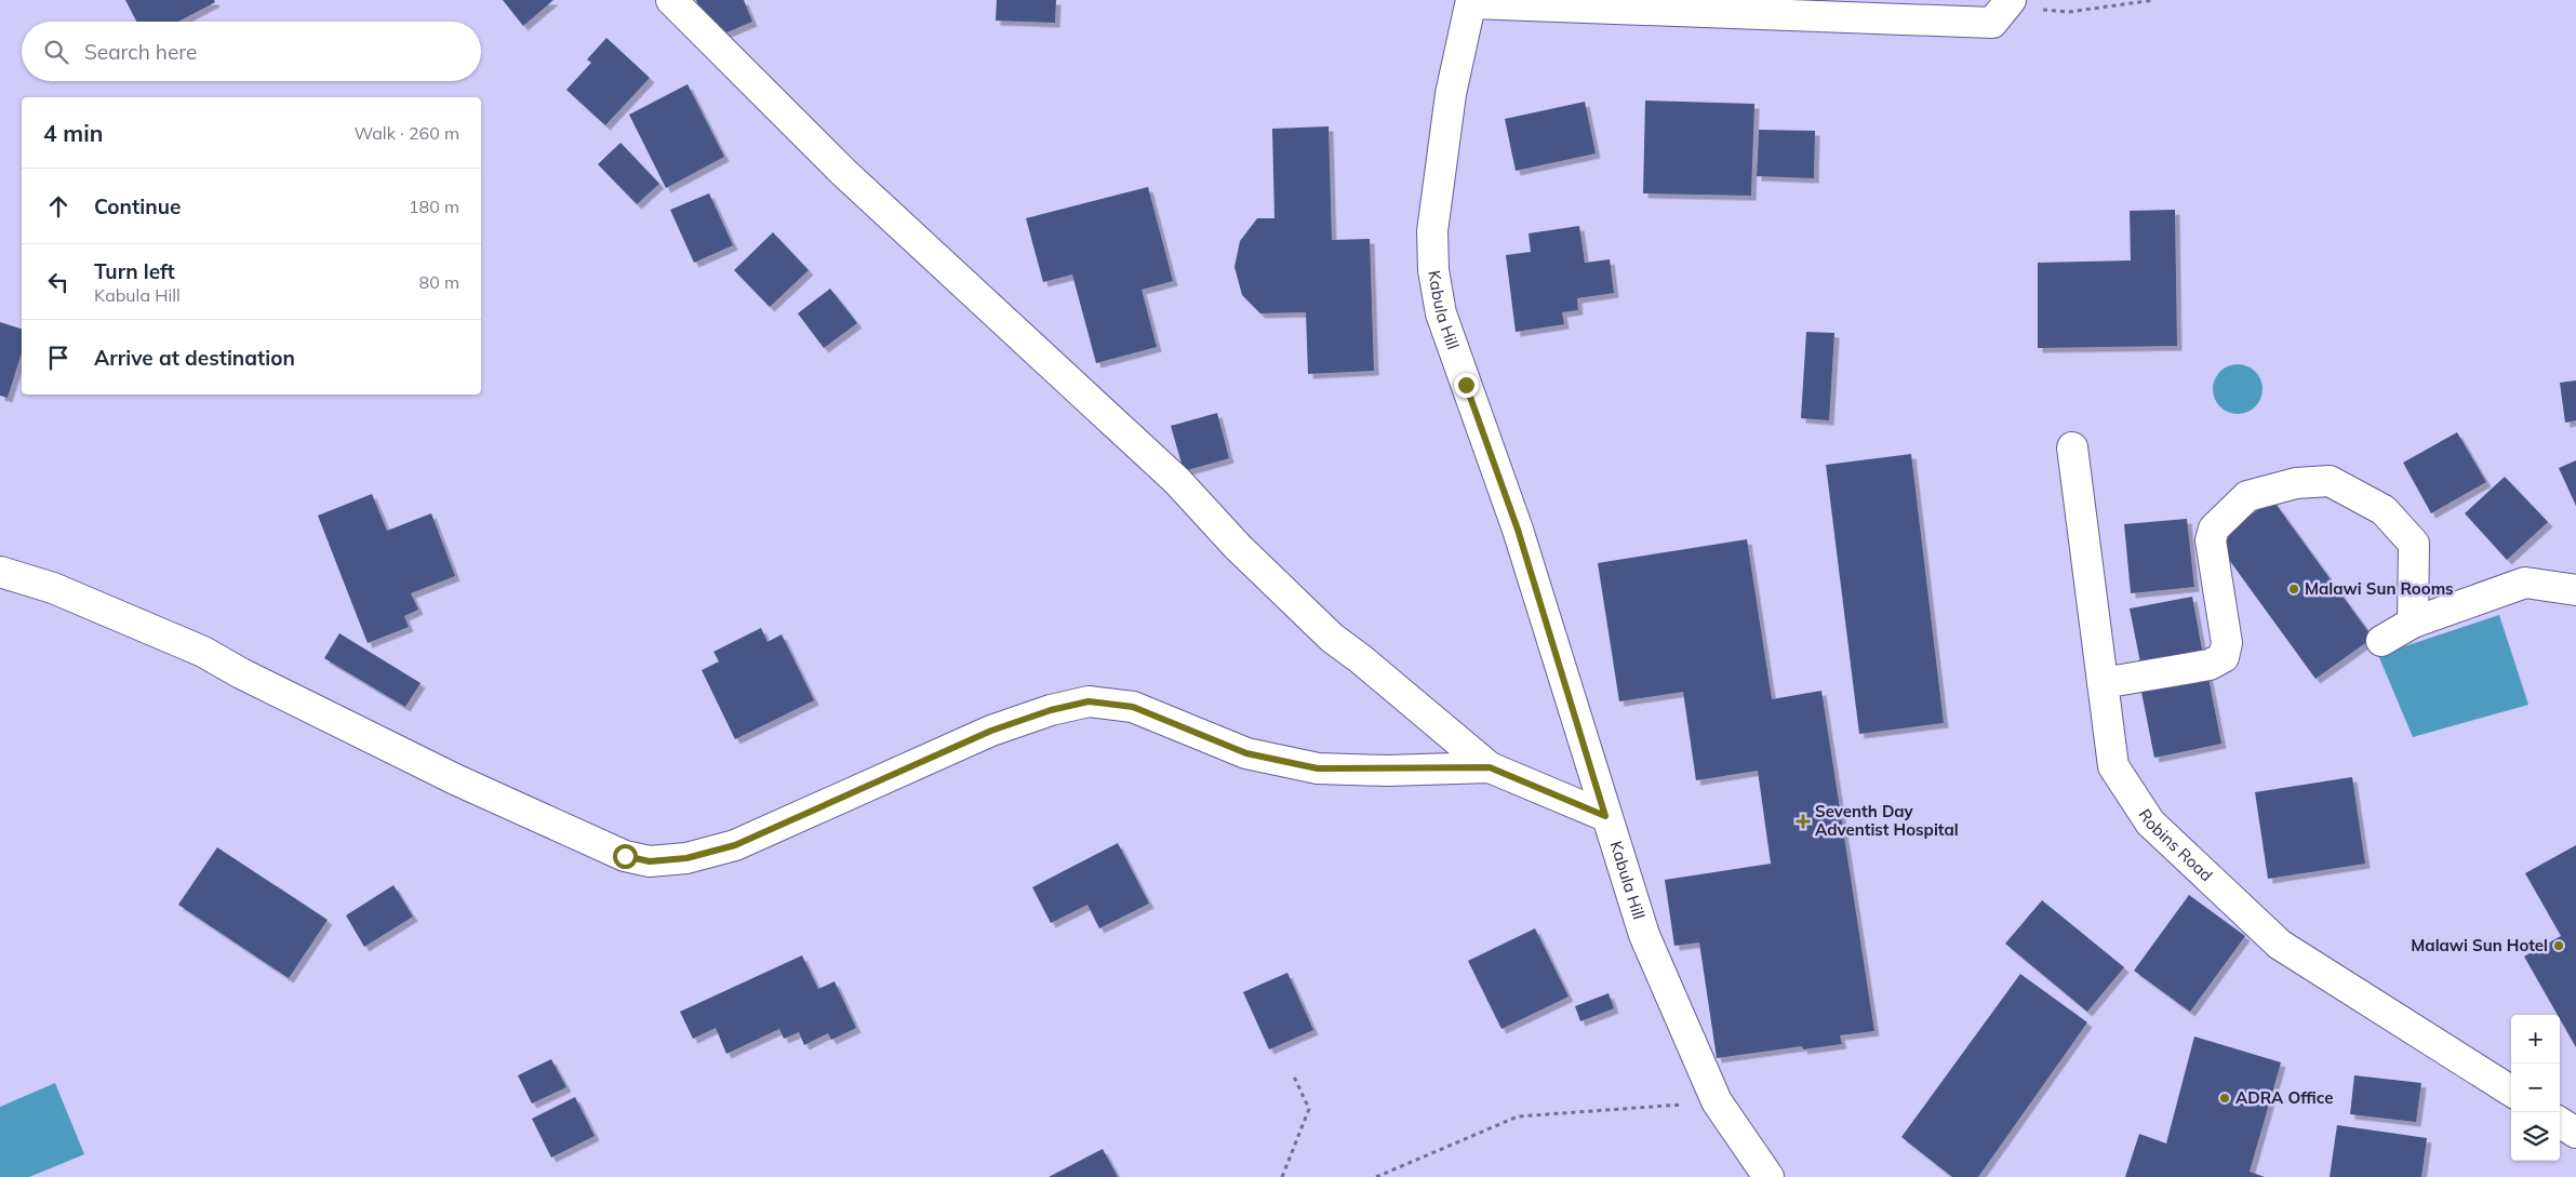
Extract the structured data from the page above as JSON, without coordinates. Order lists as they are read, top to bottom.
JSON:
{
  "streets": {
    "street": ["Kabula Hill", "Robins Road"]
  },
  "places": {
    "other": ["Malawi Sun Rooms", "Malawi Sun Hotel", "ADRA Office"],
    "health": ["Seventh Day Adventist Hospital"]
  },
  "page": {
    "search": "Search here",
    "heading": ["4 min", "Walk · 260 m"],
    "list": [
      ["Continue", "180 m"],
      ["Turn left", "Kabula Hill", "80 m"],
      "Arrive at destination"
    ],
    "map_buttons": ["+", "−"]
  }
}
